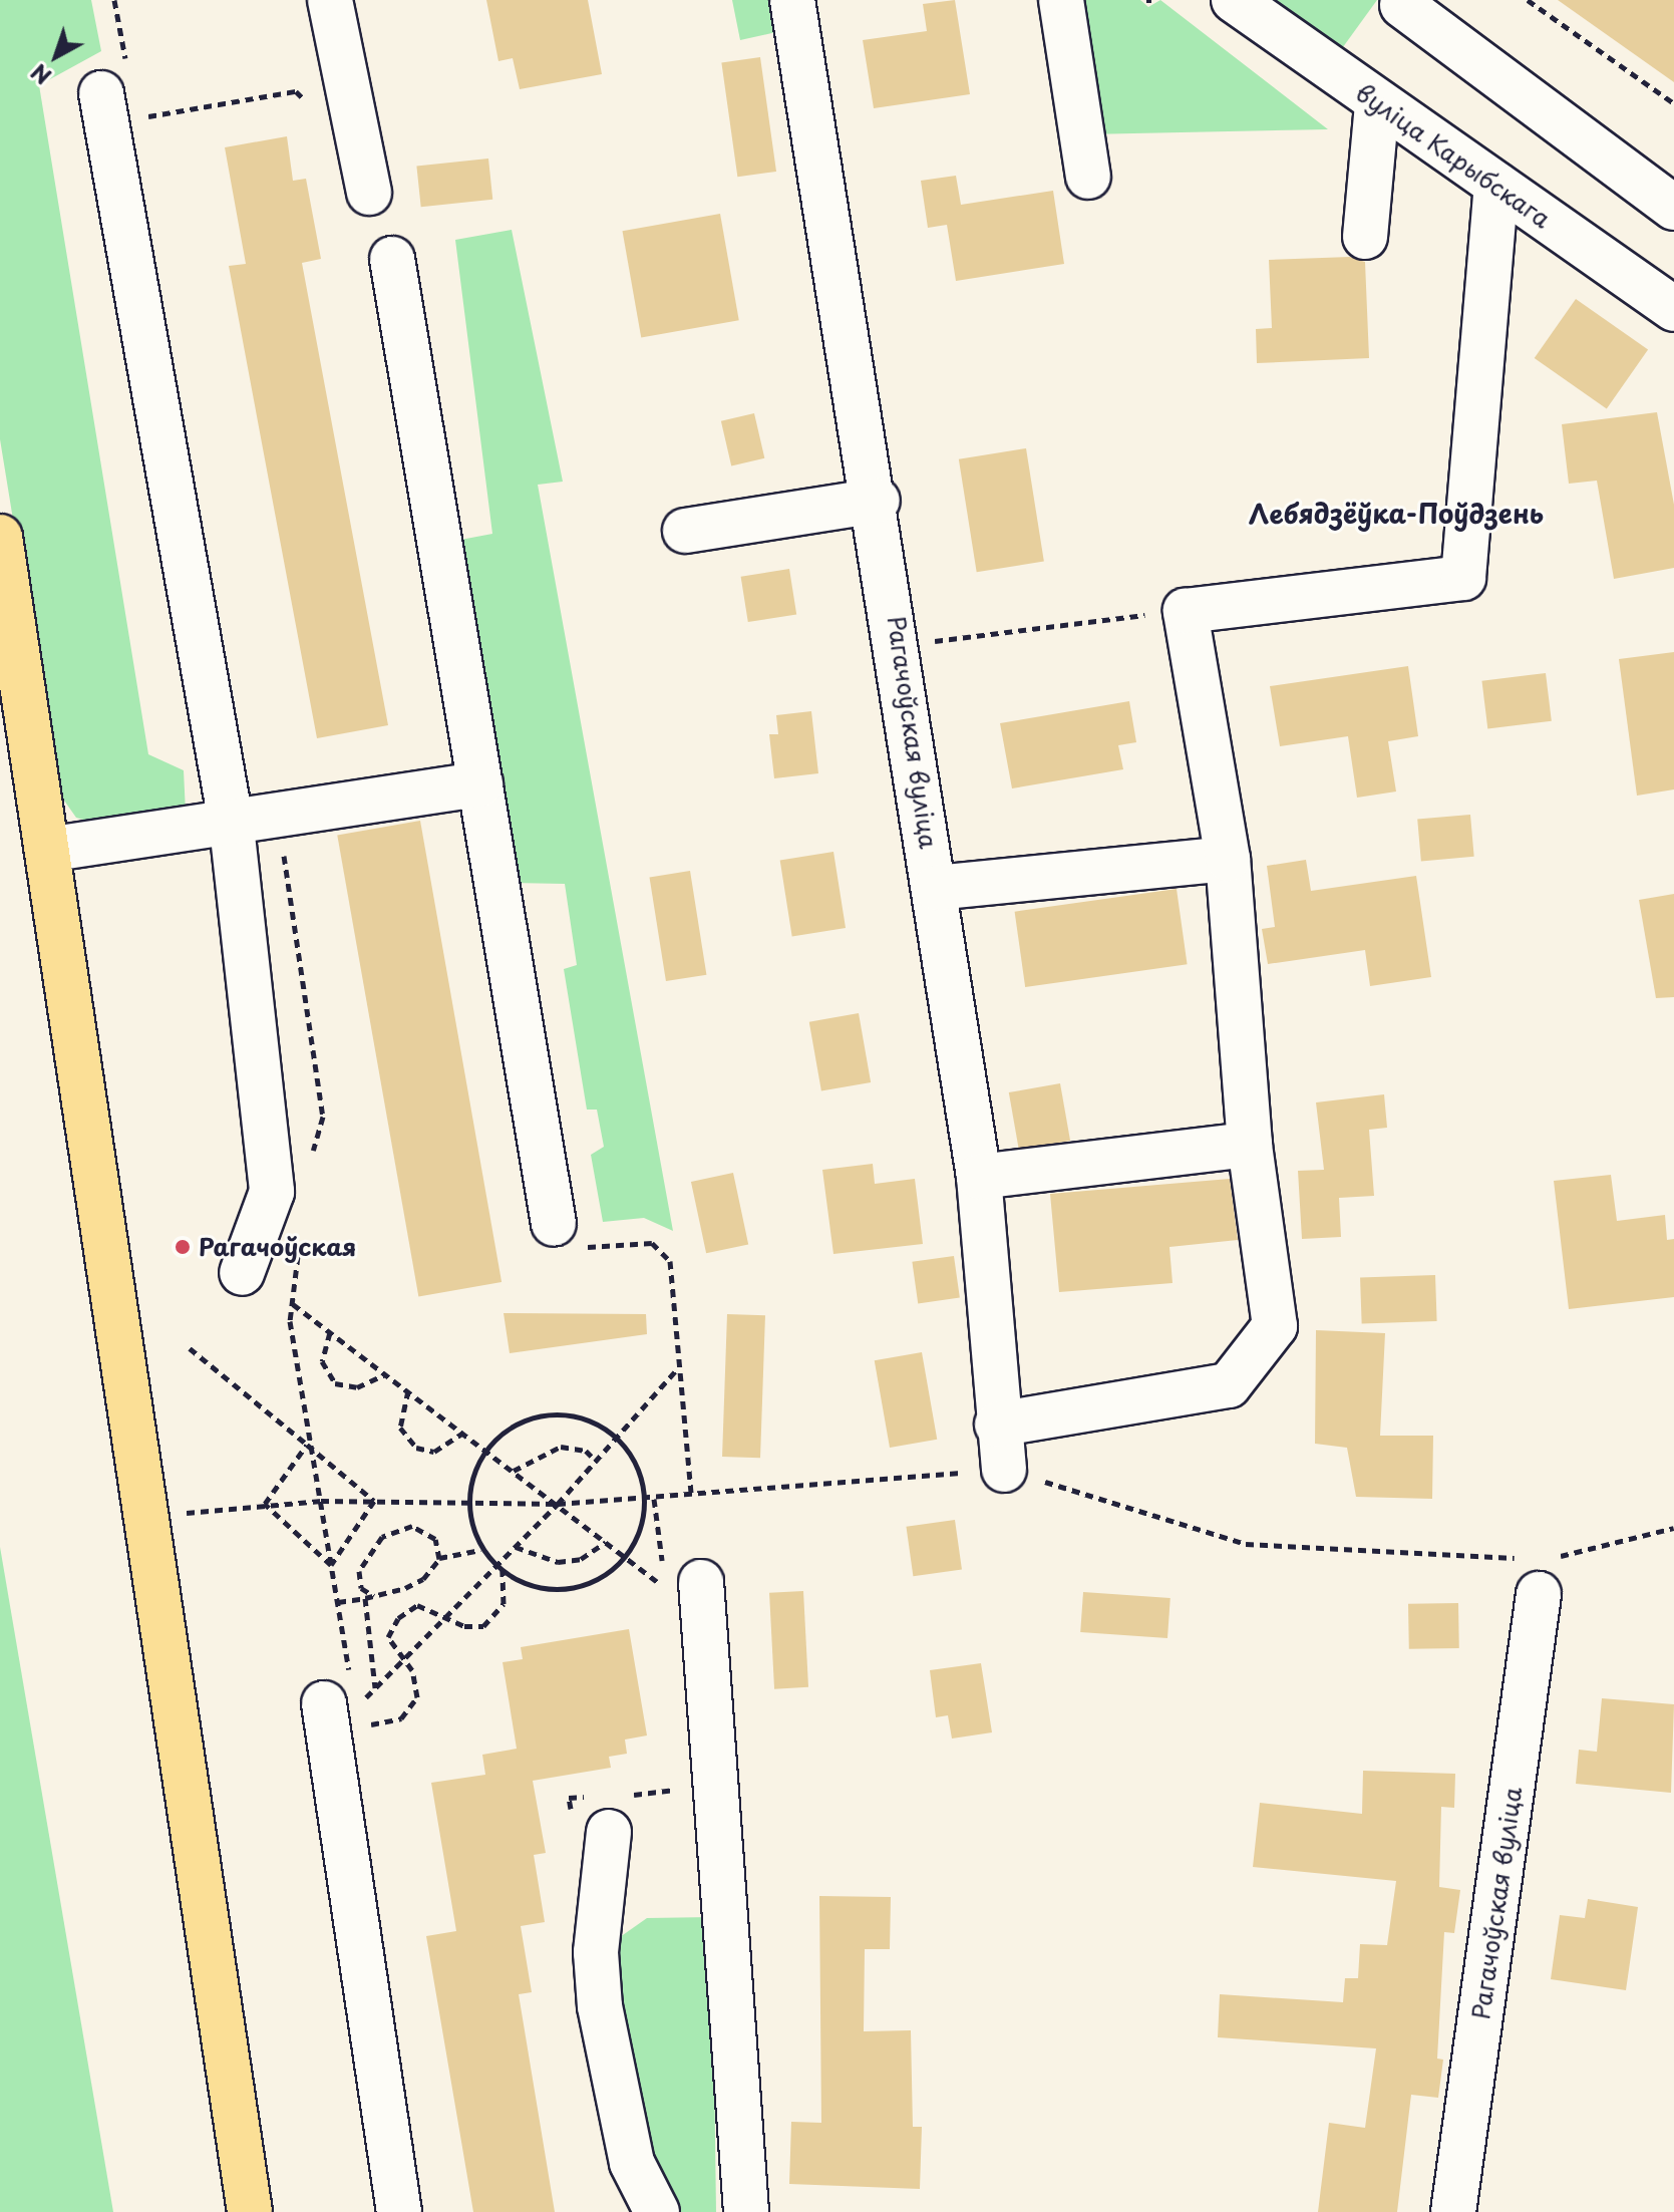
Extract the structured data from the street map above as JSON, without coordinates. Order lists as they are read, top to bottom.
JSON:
{
  "streets": {
    "street": ["вуліца Карыбскага", "Рагачоўская вуліца"]
  },
  "districts": ["Лебядзёўка-Поўдзень"],
  "places": ["Рагачоўская"],
  "north": "bottom left"
}
